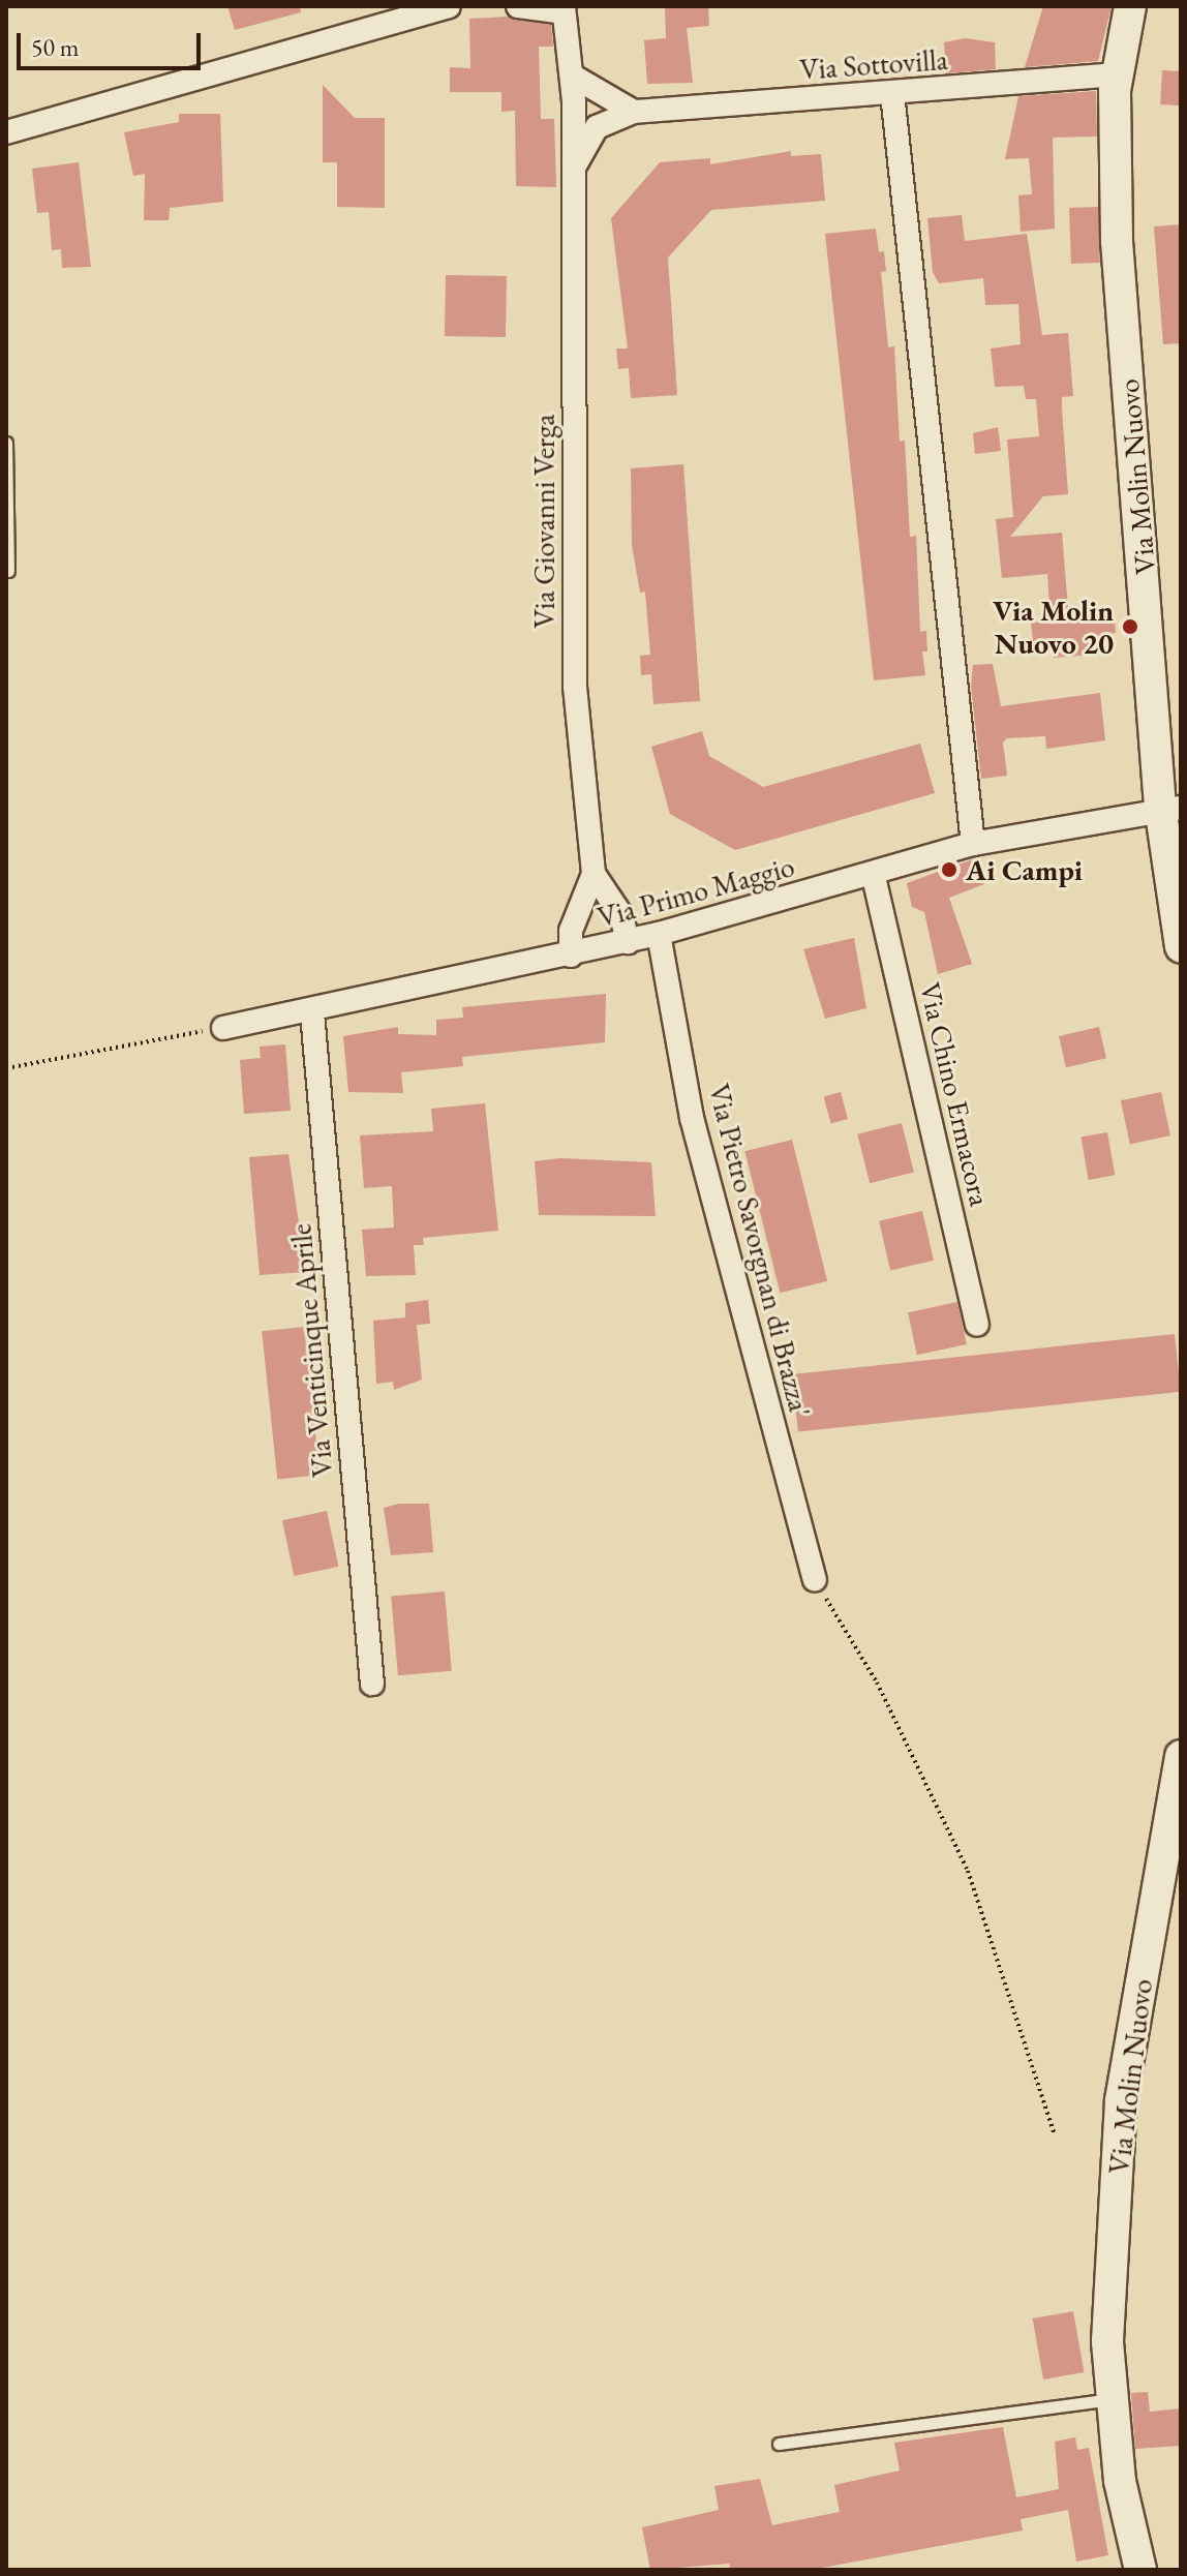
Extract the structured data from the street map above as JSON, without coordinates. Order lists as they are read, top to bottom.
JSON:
{
  "streets": {
    "main road": ["Via Molin Nuovo"],
    "street": [
      "Via Sottovilla",
      "Via Giovanni Verga",
      "Via Primo Maggio",
      "Via Chino Ermacora",
      "Via Pietro Savorgnan di Brazza'",
      "Via Venticinque Aprile"
    ]
  },
  "crossings": [
    ["Via Sottovilla", "Via Molin Nuovo"],
    ["Via Sottovilla", "Via Giovanni Verga"],
    ["Via Molin Nuovo", "Via Primo Maggio"],
    ["Via Giovanni Verga", "Via Primo Maggio"],
    ["Via Primo Maggio", "Via Chino Ermacora"],
    ["Via Primo Maggio", "Via Pietro Savorgnan di Brazza'"],
    ["Via Primo Maggio", "Via Venticinque Aprile"]
  ],
  "places": ["Via Molin Nuovo 20", "Ai Campi"],
  "scale_bar": "50 m"
}
